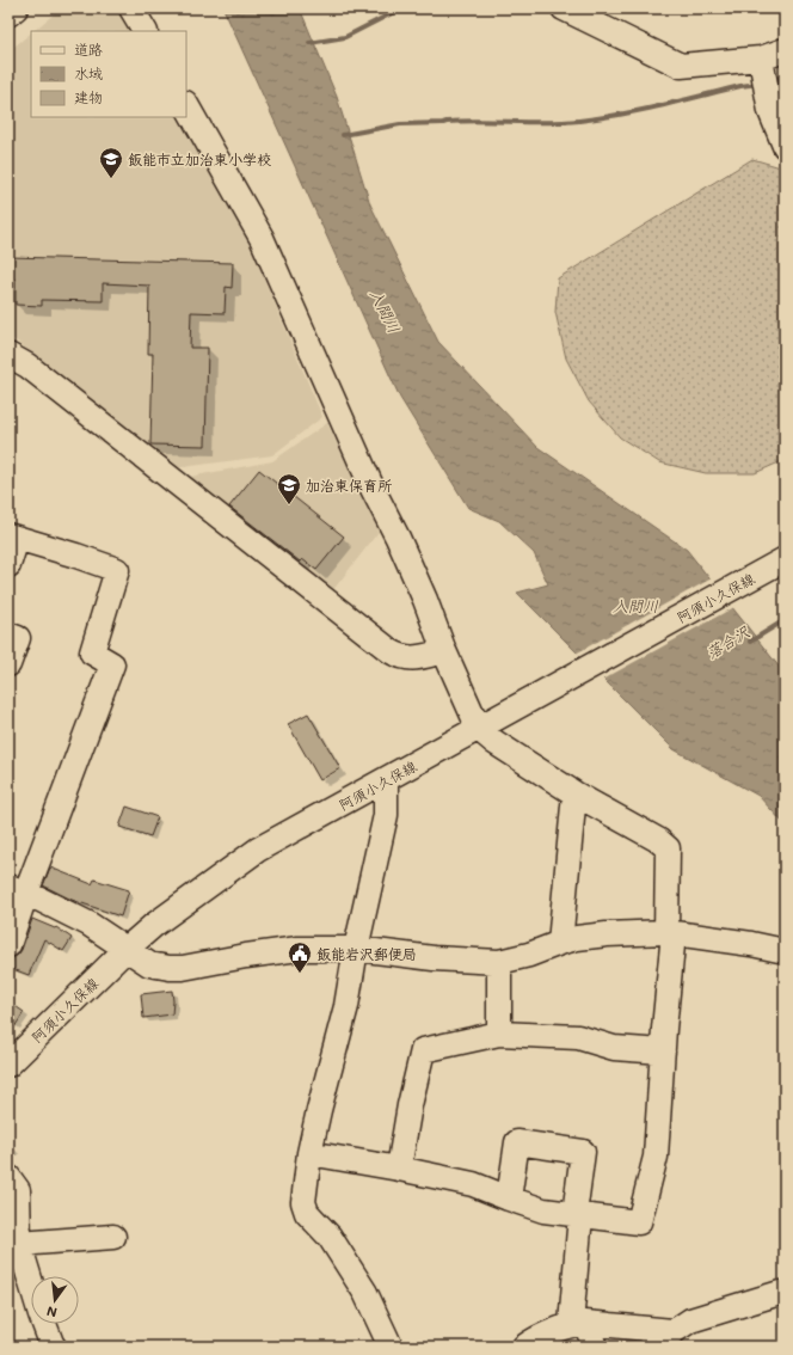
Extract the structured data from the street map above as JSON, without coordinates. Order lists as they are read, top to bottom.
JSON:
{
  "streets": {
    "street": ["阿須小久保線"]
  },
  "water": ["入間川", "落合沢"],
  "places": {
    "school or university": ["飯能市立加治東小学校", "加治東保育所"],
    "public building": ["飯能岩沢郵便局"]
  },
  "legend": ["道路", "水域", "建物"],
  "north": "bottom"
}
